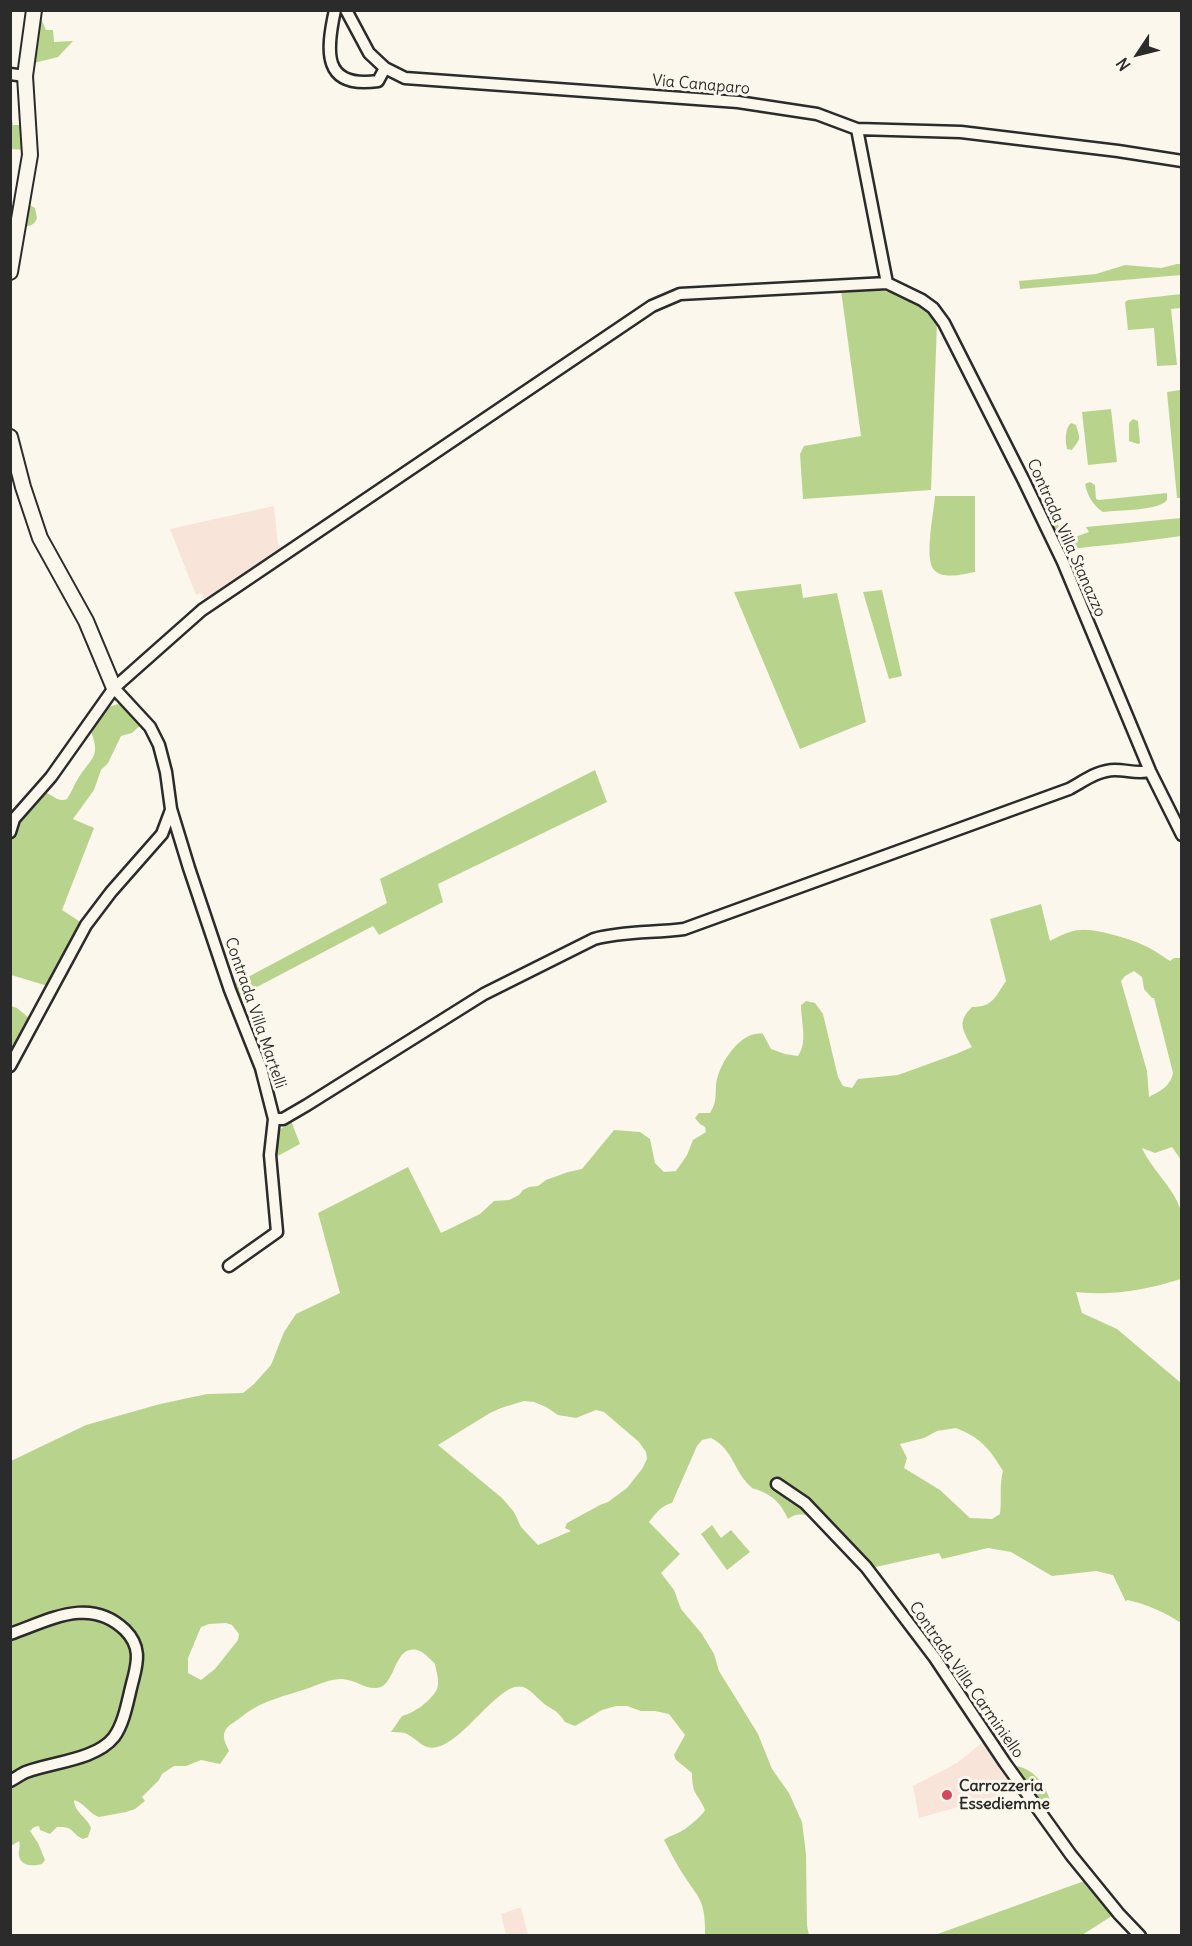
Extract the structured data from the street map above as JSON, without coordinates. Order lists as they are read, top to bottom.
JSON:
{
  "streets": {
    "street": [
      "Via Canaparo",
      "Contrada Villa Stanazzo",
      "Contrada Villa Martelli",
      "Contrada Villa Carminiello"
    ]
  },
  "places": ["Carrozzeria Essediemme"],
  "north": "bottom left"
}
